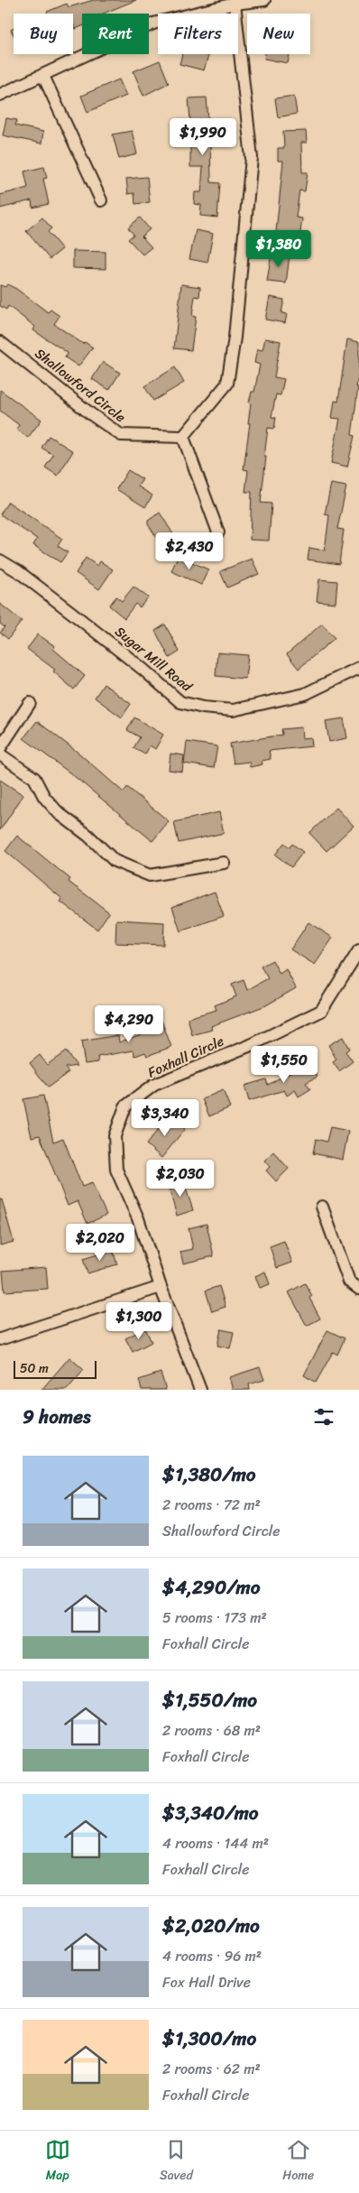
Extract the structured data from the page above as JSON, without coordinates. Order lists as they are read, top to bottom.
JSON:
{
  "streets": {
    "street": ["Shallowford Circle", "Sugar Mill Road", "Foxhall Circle"]
  },
  "scale_bar": "50 m",
  "page": {
    "chip": [
      "Buy",
      "Rent",
      "Filters",
      "New"
    ],
    "price": [
      "$1,990",
      "$1,380",
      "$2,430",
      "$4,290",
      "$1,550",
      "$3,340",
      "$2,030",
      "$2,020",
      "$1,300"
    ],
    "scale": "50 m",
    "heading": "9 homes",
    "list": [
      {
        "name": "$1,380/mo",
        "note": "2 rooms · 72 m² · Shallowford Circle"
      },
      {
        "name": "$4,290/mo",
        "note": "5 rooms · 173 m² · Foxhall Circle"
      },
      {
        "name": "$1,550/mo",
        "note": "2 rooms · 68 m² · Foxhall Circle"
      },
      {
        "name": "$3,340/mo",
        "note": "4 rooms · 144 m² · Foxhall Circle"
      },
      {
        "name": "$2,020/mo",
        "note": "4 rooms · 96 m² · Fox Hall Drive"
      },
      {
        "name": "$1,300/mo",
        "note": "2 rooms · 62 m² · Foxhall Circle"
      }
    ],
    "tabs": ["Map", "Saved", "Home"]
  }
}
